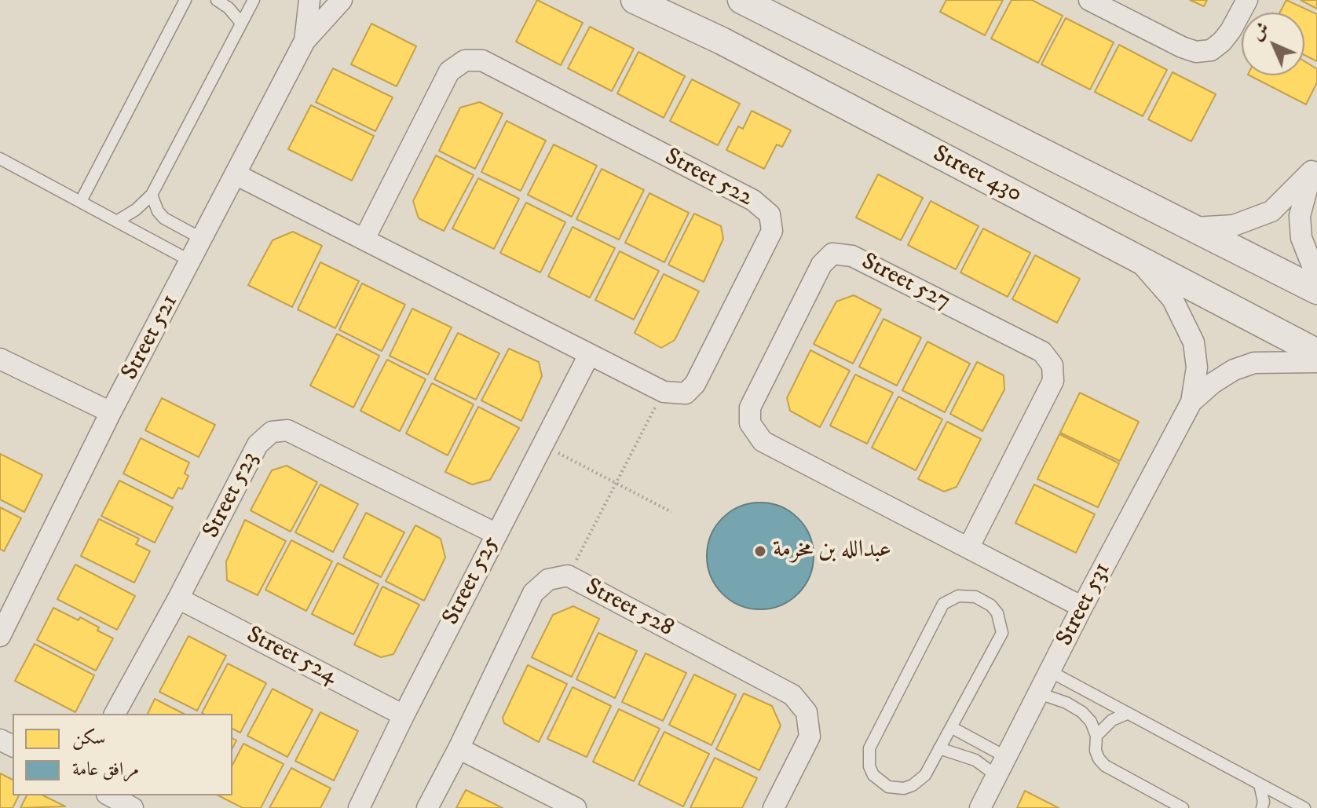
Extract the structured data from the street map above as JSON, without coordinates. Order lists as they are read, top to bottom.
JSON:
{
  "streets": {
    "street": [
      "Street 430",
      "Street 522",
      "Street 527",
      "Street 521",
      "Street 523",
      "Street 525",
      "Street 531",
      "Street 528",
      "Street 524"
    ]
  },
  "crossings": [
    ["Street 430", "Street 531"],
    ["Street 527", "Street 531"],
    ["Street 523", "Street 525"],
    ["Street 523", "Street 524"],
    ["Street 525", "Street 524"]
  ],
  "places": ["عبدالله بن مخرمة"],
  "legend": ["سكن", "مرافق عامة"],
  "north": "top left"
}
